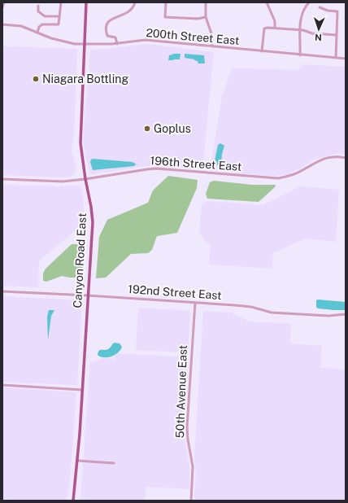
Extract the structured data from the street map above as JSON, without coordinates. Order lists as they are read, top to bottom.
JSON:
{
  "streets": {
    "main road": ["Canyon Road East"],
    "street": [
      "200th Street East",
      "196th Street East",
      "192nd Street East",
      "50th Avenue East"
    ]
  },
  "crossings": [
    ["200th Street East", "Canyon Road East"],
    ["196th Street East", "Canyon Road East"],
    ["Canyon Road East", "192nd Street East"],
    ["192nd Street East", "50th Avenue East"]
  ],
  "places": ["Niagara Bottling", "Goplus"],
  "north": "bottom"
}
